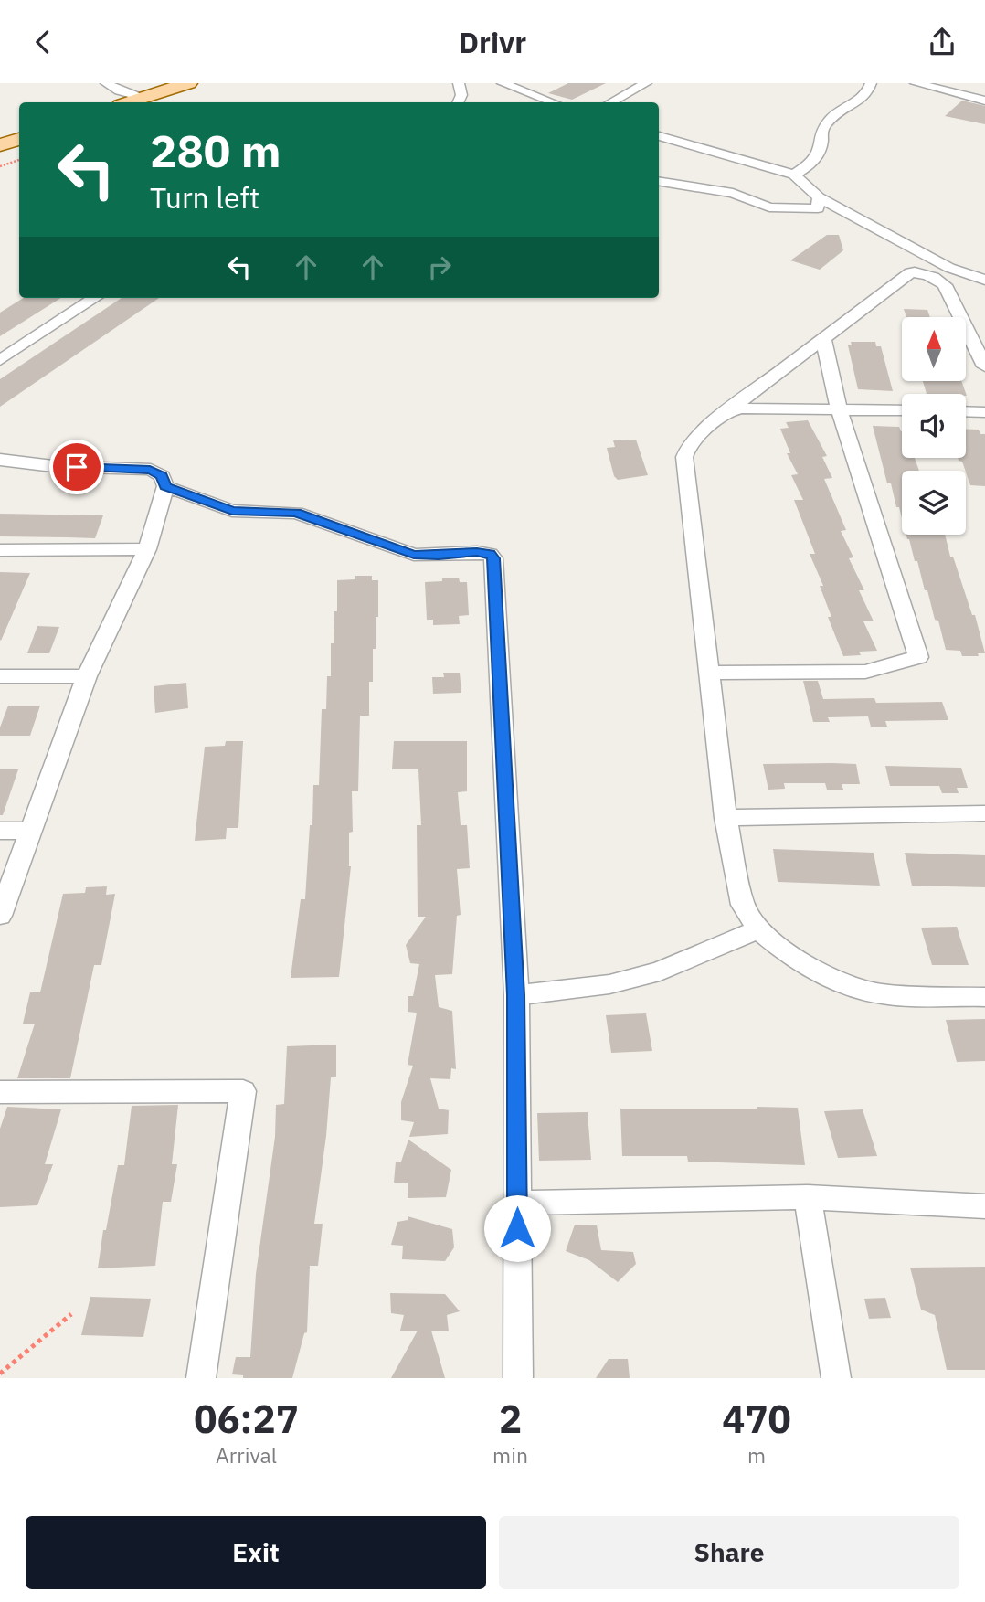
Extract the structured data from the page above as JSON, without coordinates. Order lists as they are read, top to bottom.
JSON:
{
  "north": "top",
  "page": {
    "header": "Drivr",
    "turn": ["280 m", "Turn left"],
    "eta": [
      "06:27",
      "Arrival",
      "2",
      "min",
      "470",
      "m"
    ],
    "buttons": ["Exit", "Share"]
  }
}
